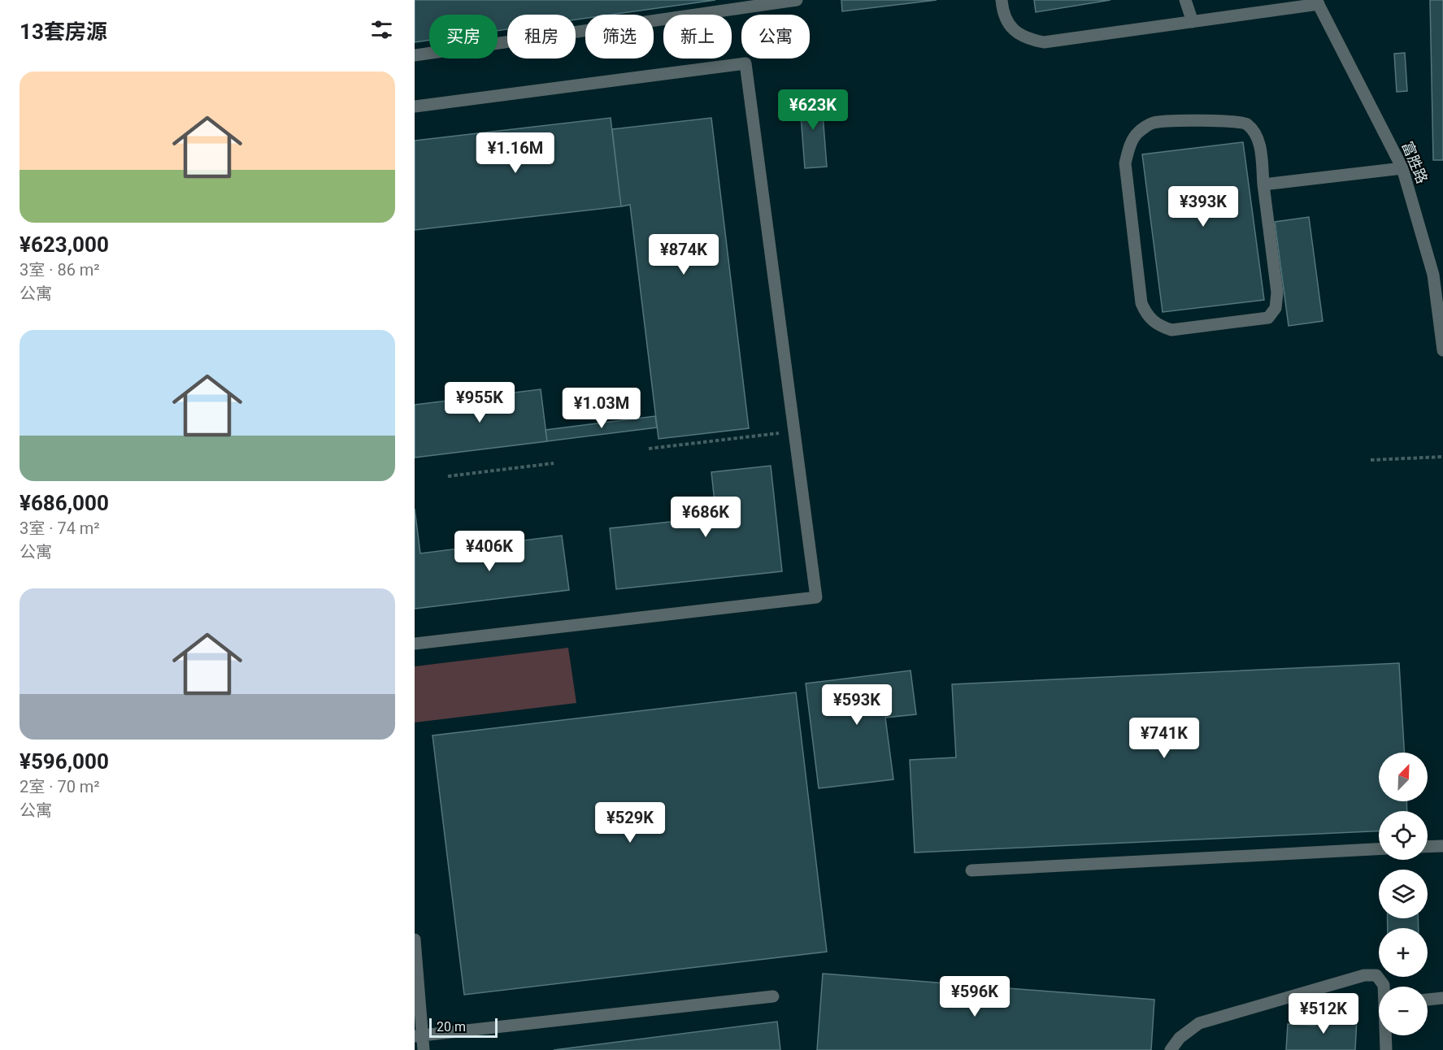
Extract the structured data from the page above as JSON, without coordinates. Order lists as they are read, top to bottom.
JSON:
{
  "streets": {
    "street": ["富胜路"]
  },
  "scale_bar": "20 m",
  "north": "top right",
  "page": {
    "heading": "13套房源",
    "chip": [
      "买房",
      "租房",
      "筛选",
      "新上",
      "公寓"
    ],
    "list": [
      {
        "name": "¥623,000",
        "note": "3室 · 86 m² · 公寓"
      },
      {
        "name": "¥686,000",
        "note": "3室 · 74 m² · 公寓"
      },
      {
        "name": "¥596,000",
        "note": "2室 · 70 m² · 公寓"
      }
    ],
    "price": [
      "¥623K",
      "¥1.16M",
      "¥393K",
      "¥874K",
      "¥955K",
      "¥1.03M",
      "¥686K",
      "¥406K",
      "¥593K",
      "¥741K",
      "¥529K",
      "¥596K",
      "¥512K"
    ],
    "map_buttons": ["+", "−"],
    "scale": "20 m"
  }
}
